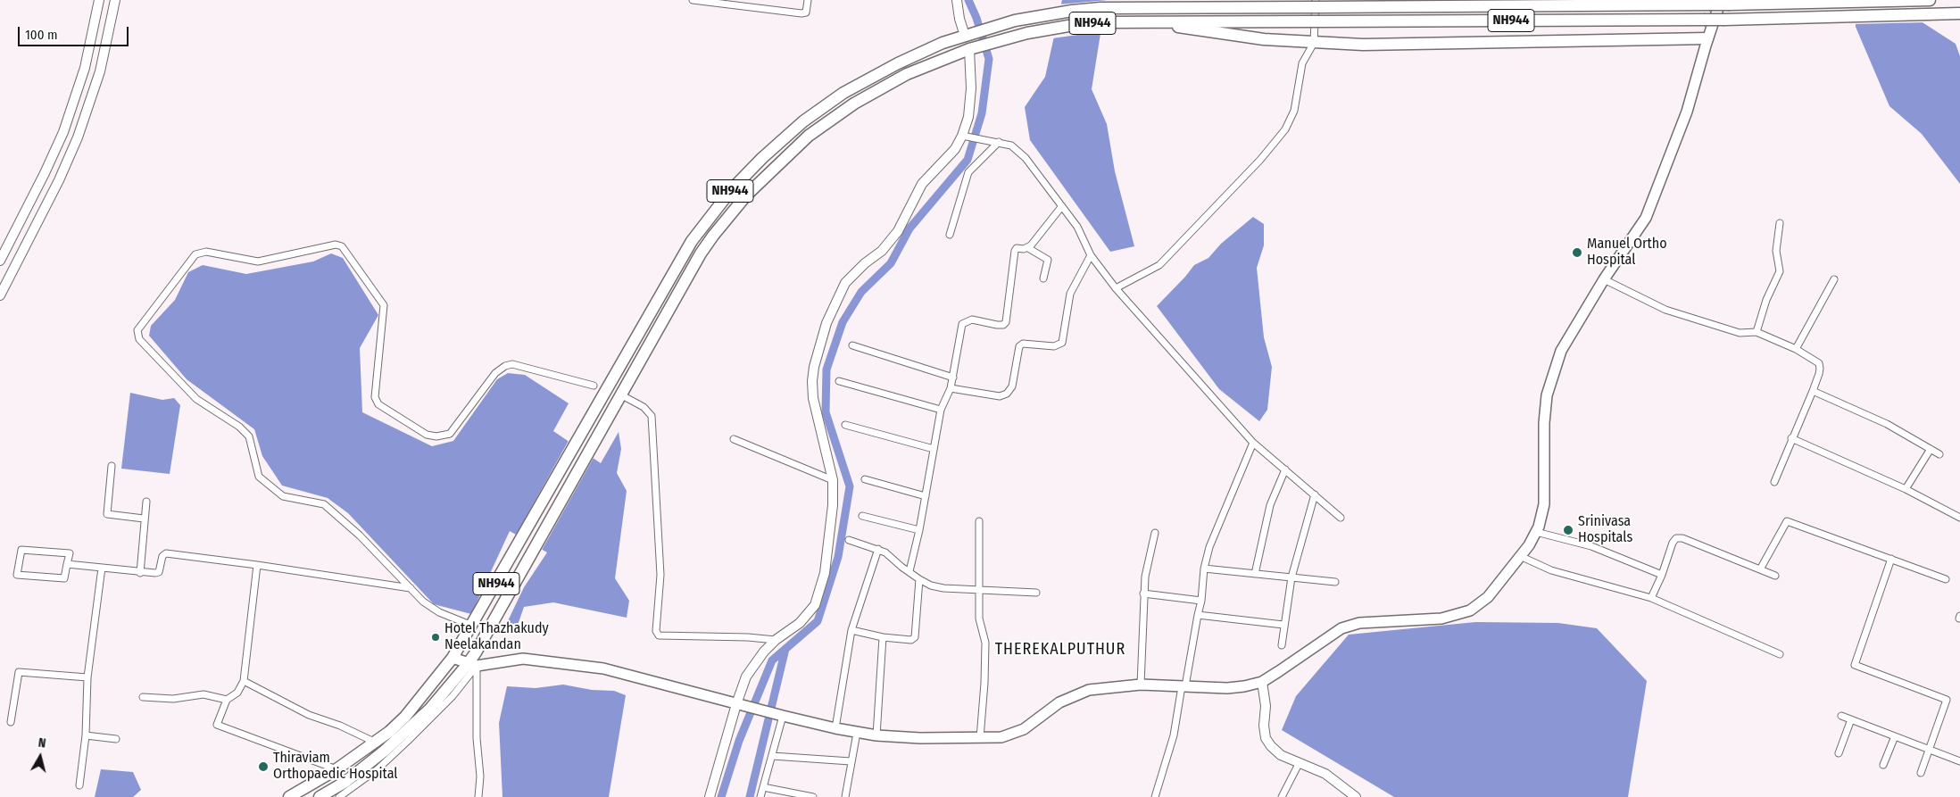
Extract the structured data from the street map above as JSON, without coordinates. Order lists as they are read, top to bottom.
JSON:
{
  "streets": {
    "highway": ["NH944"]
  },
  "districts": ["THEREKALPUTHUR"],
  "places": [
    "Manuel Ortho Hospital",
    "Srinivasa Hospitals",
    "Hotel Thazhakudy Neelakandan",
    "Thiraviam Orthopaedic Hospital"
  ],
  "scale_bar": "100 m",
  "north": "top"
}
